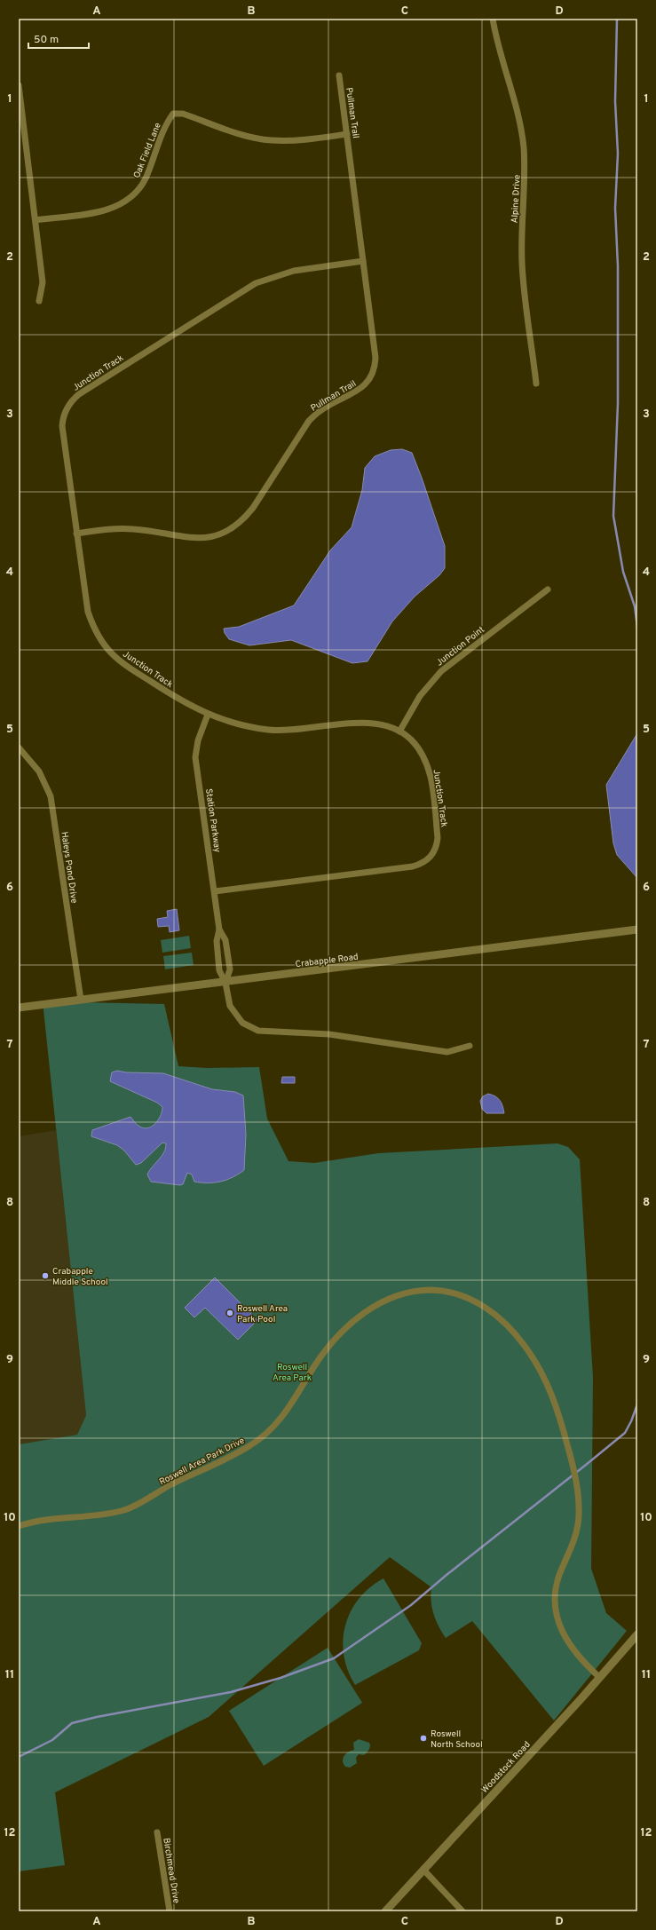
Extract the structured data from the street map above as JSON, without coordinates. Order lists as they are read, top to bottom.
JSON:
{
  "streets": {
    "street": [
      "Pullman Trail",
      "Oak Field Lane",
      "Alpine Drive",
      "Junction Track",
      "Junction Point",
      "Station Parkway",
      "Haleys Pond Drive",
      "Crabapple Road",
      "Roswell Area Park Drive",
      "Woodstock Road",
      "Birchmead Drive"
    ]
  },
  "crossings": [
    ["Pullman Trail", "Oak Field Lane"],
    ["Pullman Trail", "Junction Track"],
    ["Junction Track", "Junction Point"],
    ["Junction Track", "Station Parkway"],
    ["Station Parkway", "Crabapple Road"],
    ["Haleys Pond Drive", "Crabapple Road"],
    ["Roswell Area Park Drive", "Woodstock Road"]
  ],
  "parks": ["Roswell Area Park"],
  "places": ["Crabapple Middle School", "Roswell Area Park Pool", "Roswell North School"],
  "scale_bar": "50 m",
  "grid": {
    "columns": [
      "A",
      "B",
      "C",
      "D"
    ],
    "rows": [
      "1",
      "2",
      "3",
      "4",
      "5",
      "6",
      "7",
      "8",
      "9",
      "10",
      "11",
      "12"
    ]
  }
}
